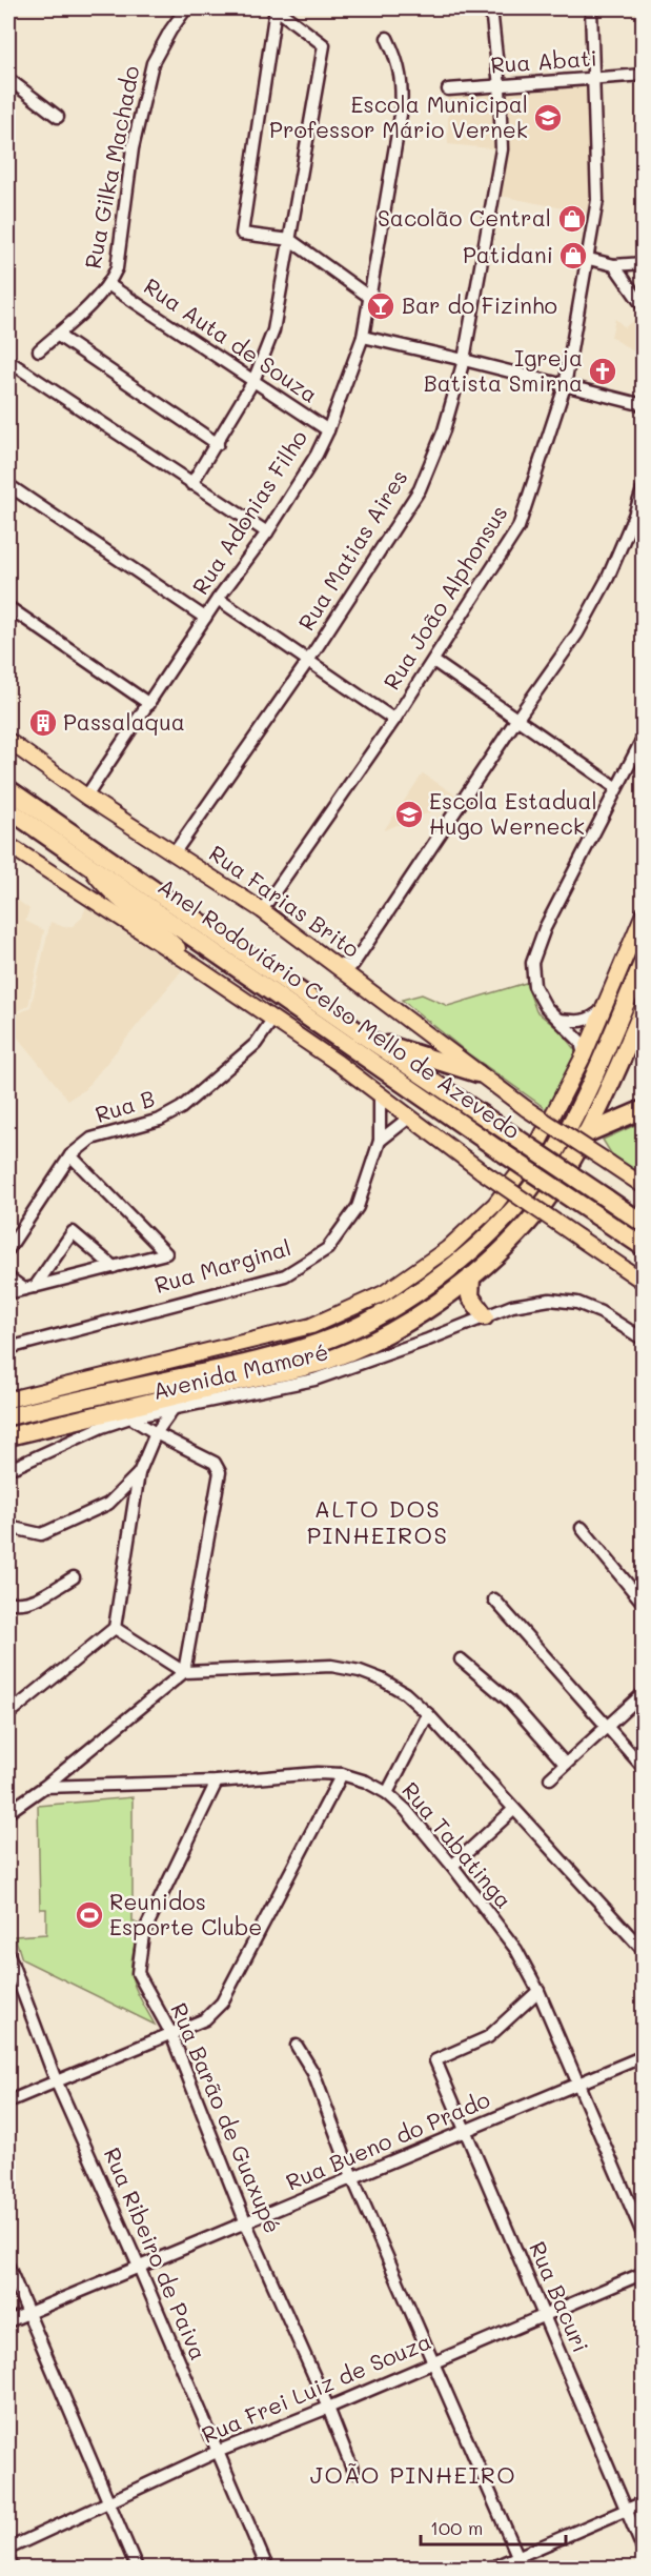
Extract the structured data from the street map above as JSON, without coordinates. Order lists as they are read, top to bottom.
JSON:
{
  "streets": {
    "highway": ["Anel Rodoviário Celso Mello de Azevedo"],
    "main road": ["Rua Farias Brito"],
    "street": [
      "Rua Abati",
      "Rua Gilka Machado",
      "Rua Auta de Souza",
      "Rua Adonias Filho",
      "Rua Matias Aires",
      "Rua João Alphonsus",
      "Rua B",
      "Rua Marginal",
      "Avenida Mamoré",
      "Rua Tabatinga",
      "Rua Barão de Guaxupé",
      "Rua Bueno do Prado",
      "Rua Ribeiro de Paiva",
      "Rua Bacuri",
      "Rua Frei Luiz de Souza"
    ]
  },
  "crossings": [
    ["Rua Abati", "Rua Matias Aires"],
    ["Rua Abati", "Rua João Alphonsus"],
    ["Rua Gilka Machado", "Rua Auta de Souza"],
    ["Rua Auta de Souza", "Rua Adonias Filho"],
    ["Rua Adonias Filho", "Rua Farias Brito"],
    ["Rua Matias Aires", "Rua Farias Brito"],
    ["Rua João Alphonsus", "Rua Farias Brito"],
    ["Rua Farias Brito", "Anel Rodoviário Celso Mello de Azevedo"],
    ["Anel Rodoviário Celso Mello de Azevedo", "Rua B"],
    ["Anel Rodoviário Celso Mello de Azevedo", "Rua Marginal"],
    ["Rua Tabatinga", "Rua Barão de Guaxupé"],
    ["Rua Tabatinga", "Rua Bueno do Prado"],
    ["Rua Tabatinga", "Rua Bacuri"],
    ["Rua Barão de Guaxupé", "Rua Bueno do Prado"],
    ["Rua Barão de Guaxupé", "Rua Frei Luiz de Souza"],
    ["Rua Bueno do Prado", "Rua Ribeiro de Paiva"],
    ["Rua Bueno do Prado", "Rua Bacuri"],
    ["Rua Ribeiro de Paiva", "Rua Frei Luiz de Souza"],
    ["Rua Bacuri", "Rua Frei Luiz de Souza"]
  ],
  "districts": ["ALTO DOS PINHEIROS", "JOÃO PINHEIRO"],
  "places": {
    "school or university": ["Escola Municipal Professor Mário Vernek", "Escola Estadual Hugo Werneck"],
    "shop": ["Sacolão Central", "Patidani"],
    "bar": ["Bar do Fizinho"],
    "church": ["Igreja Batista Smirna"],
    "building": ["Passalaqua"],
    "sports": ["Reunidos Esporte Clube"]
  },
  "scale_bar": "100 m"
}
